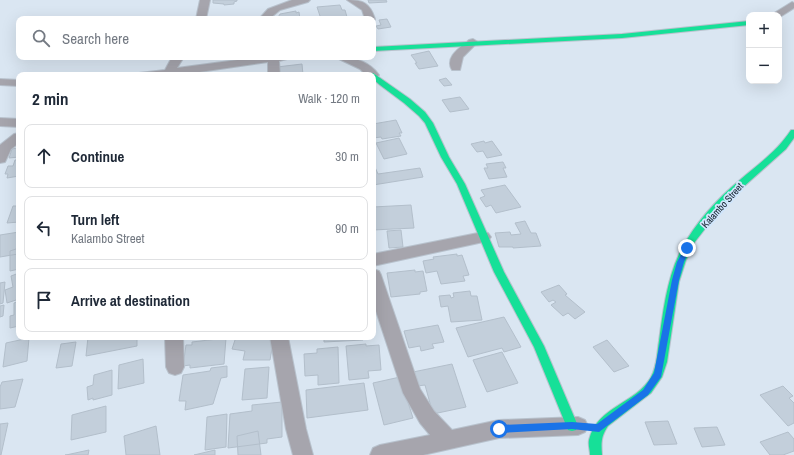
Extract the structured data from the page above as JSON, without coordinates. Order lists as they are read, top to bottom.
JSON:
{
  "streets": {
    "street": ["Kalambo Street"]
  },
  "page": {
    "map_buttons": ["+", "−"],
    "search": "Search here",
    "heading": ["2 min", "Walk · 120 m"],
    "list": [
      ["Continue", "30 m"],
      ["Turn left", "Kalambo Street", "90 m"],
      "Arrive at destination"
    ]
  }
}
